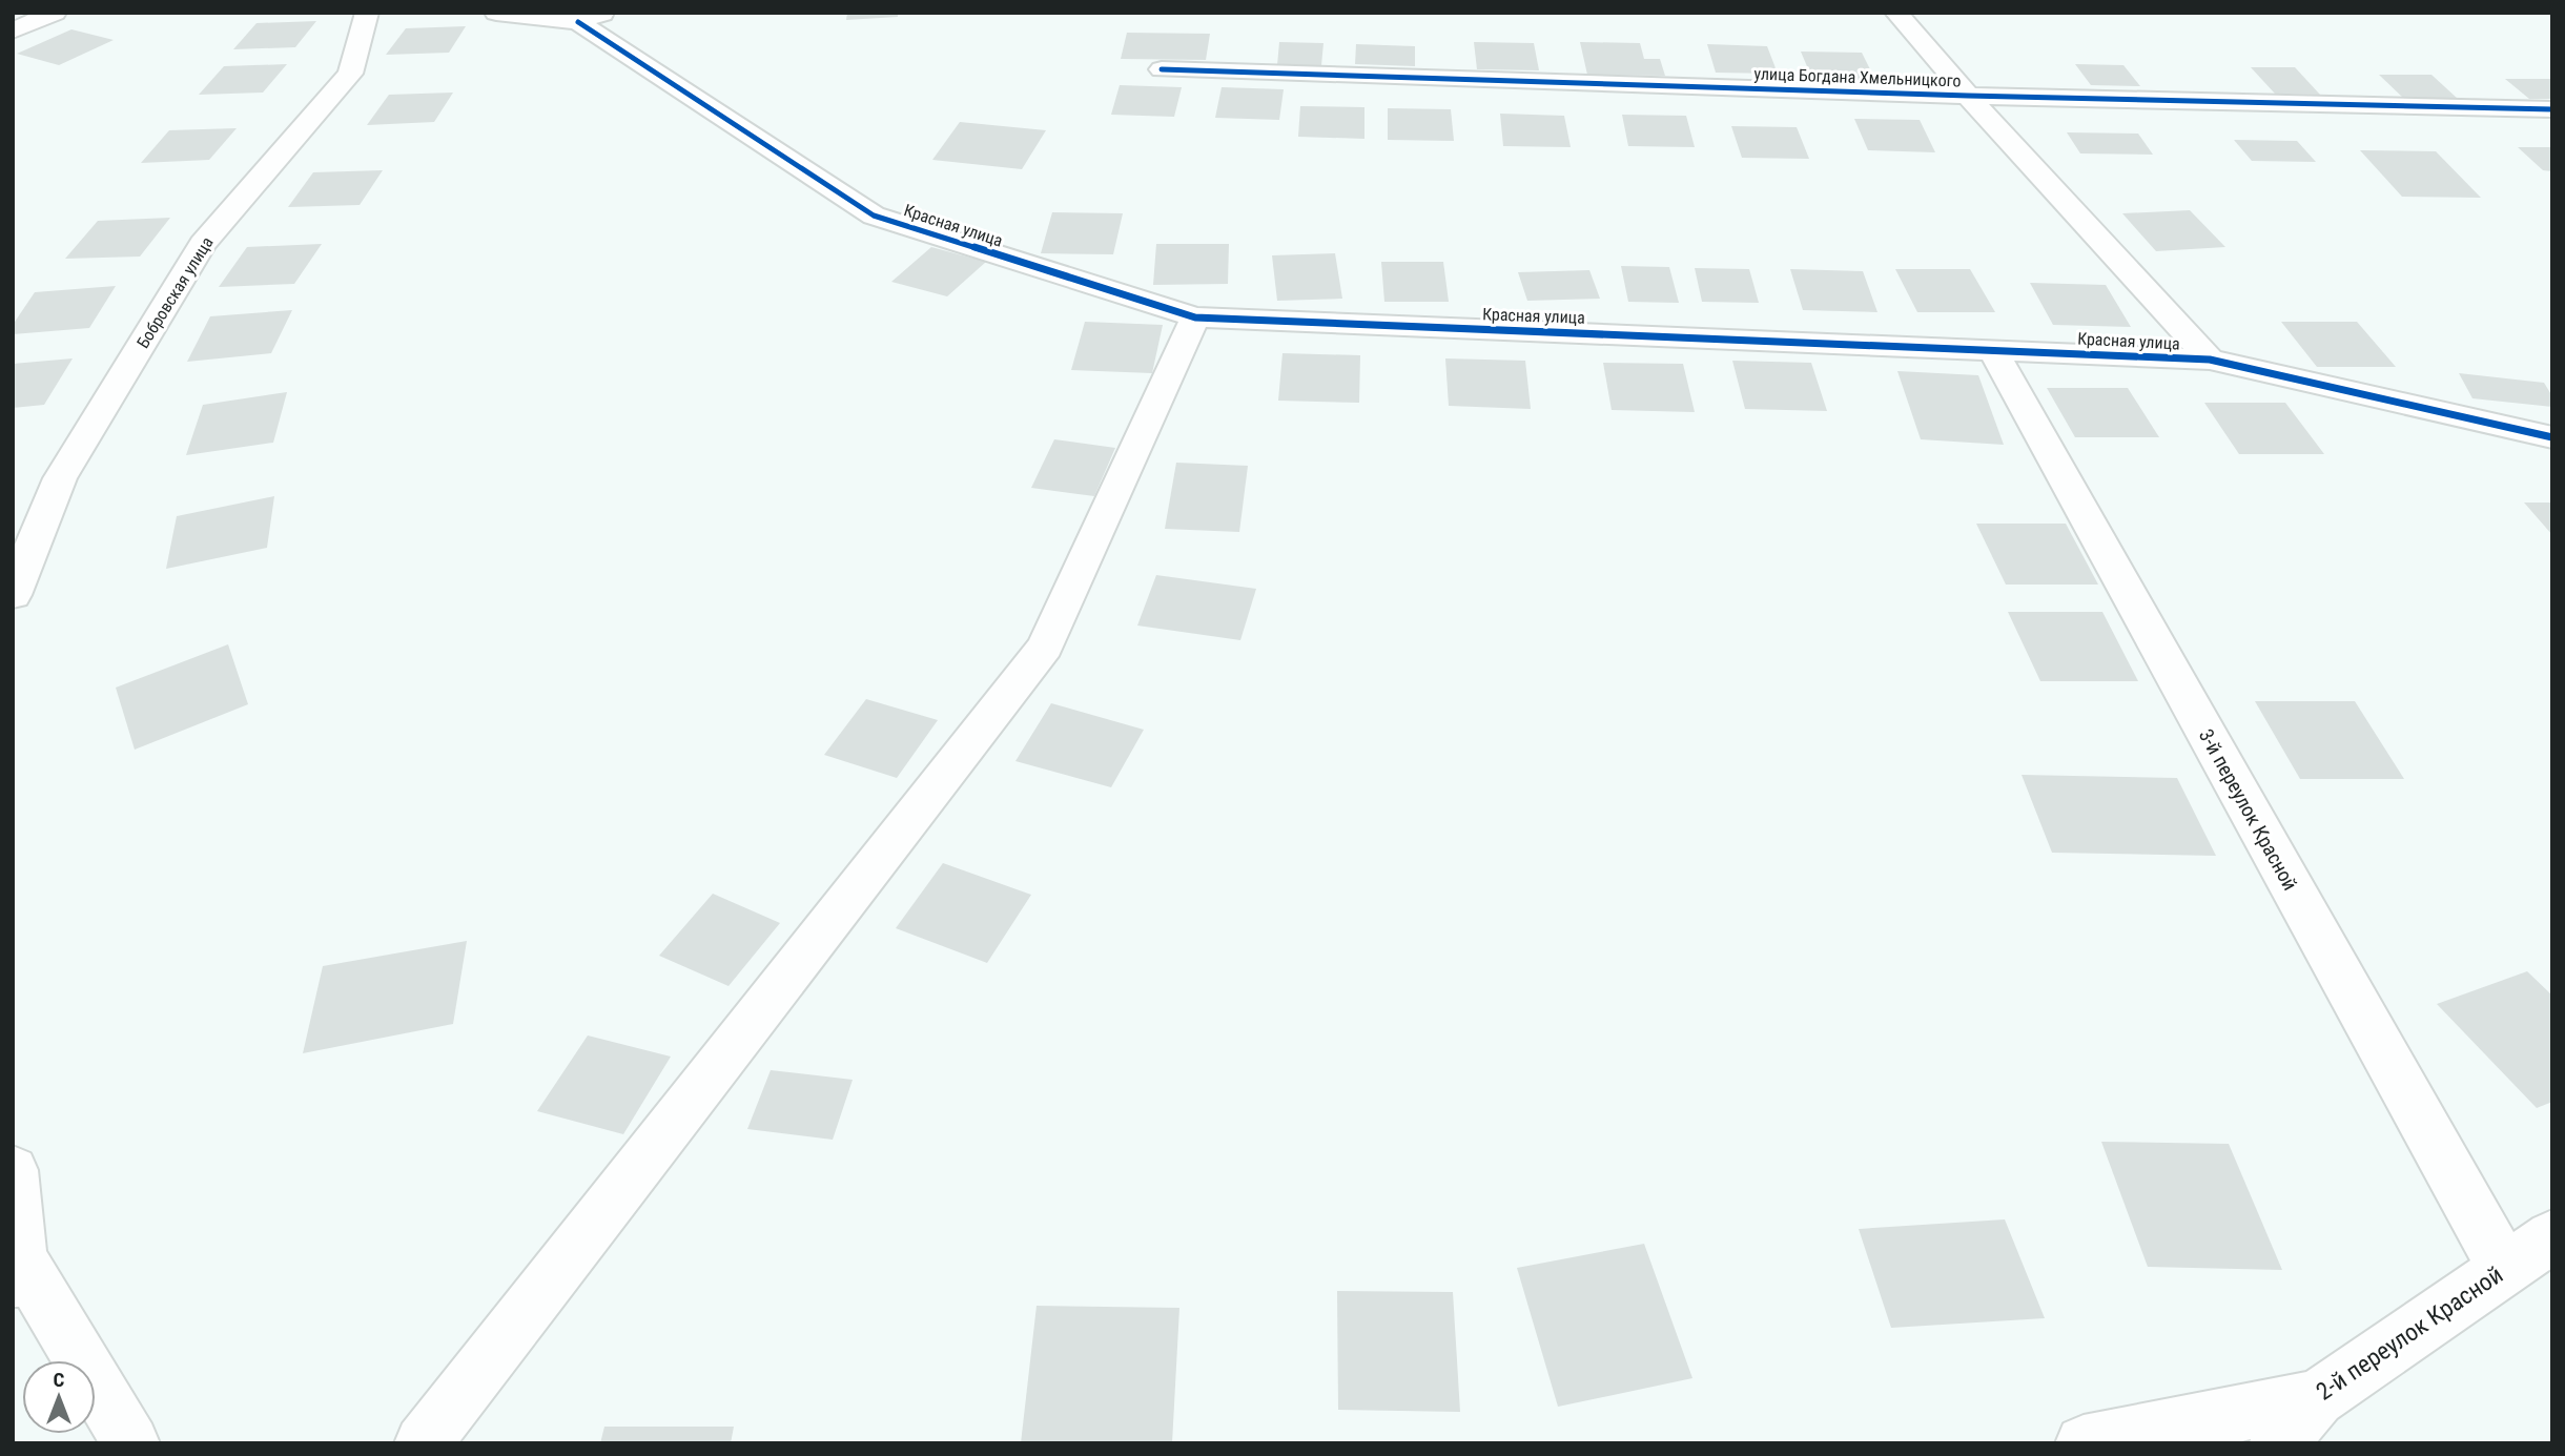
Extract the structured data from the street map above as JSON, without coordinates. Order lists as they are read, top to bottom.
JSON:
{
  "streets": {
    "street": [
      "улица Богдана Хмельницкого",
      "Красная улица",
      "Бобровская улица",
      "3-й переулок Красной",
      "2-й переулок Красной"
    ]
  },
  "crossings": [
    ["Красная улица", "3-й переулок Красной"],
    ["3-й переулок Красной", "2-й переулок Красной"]
  ],
  "north": "top"
}
